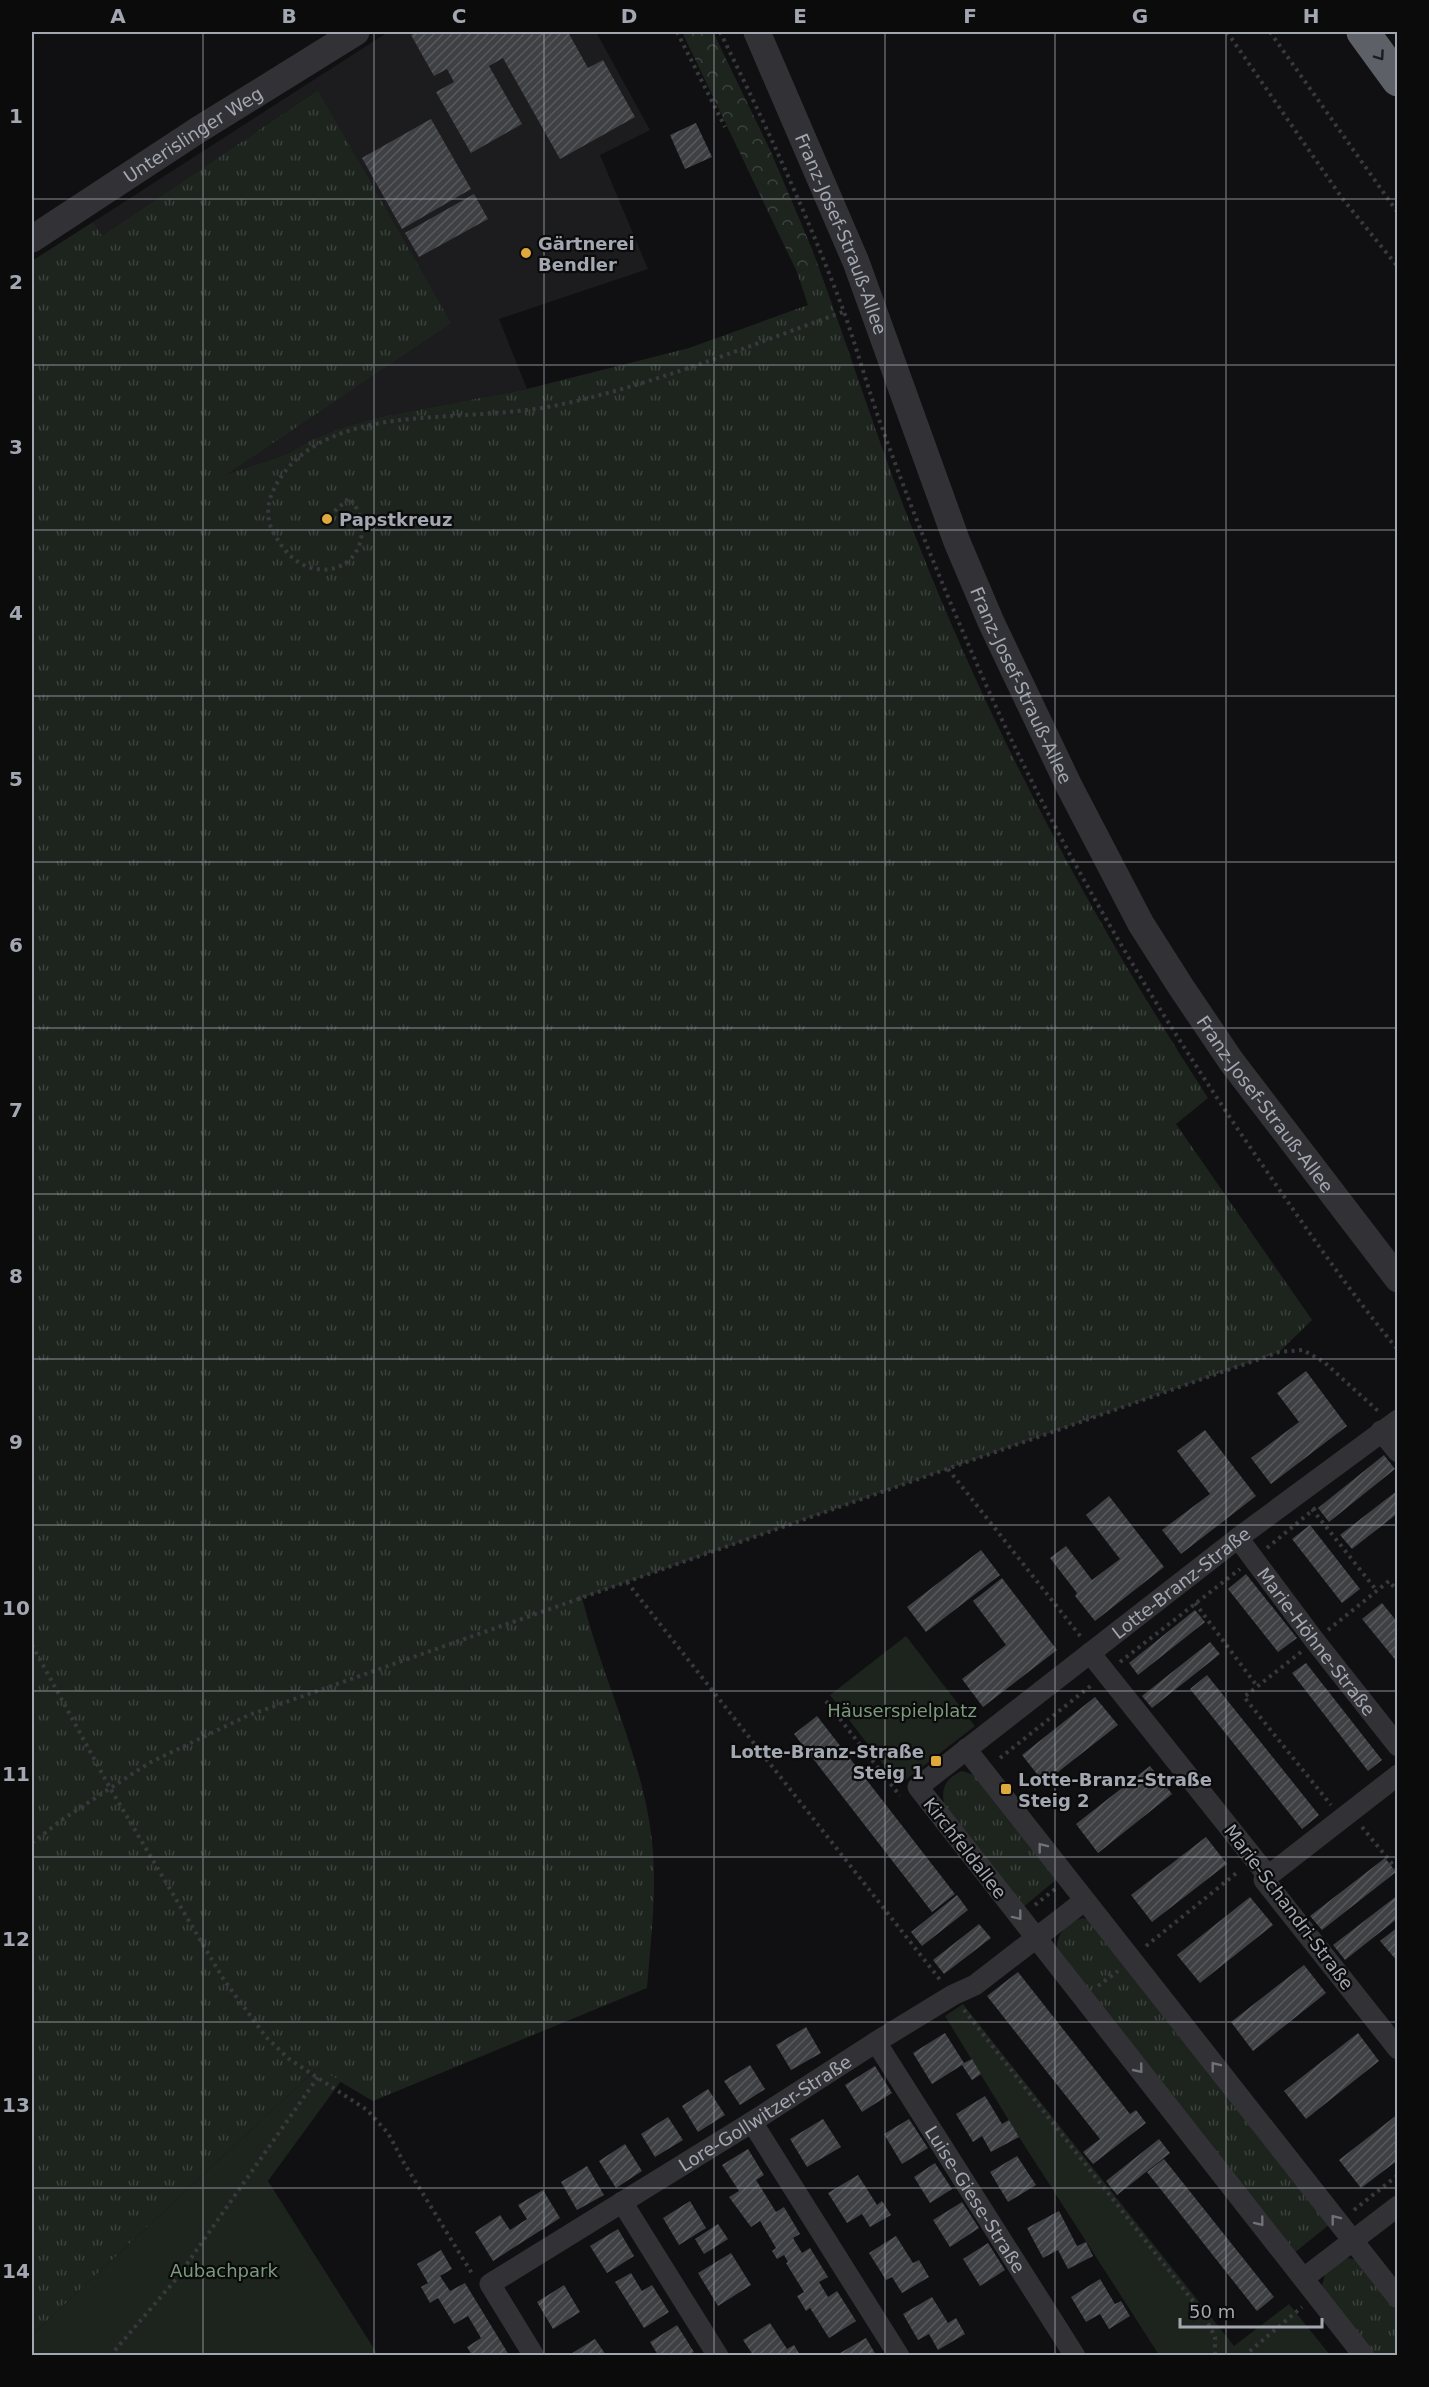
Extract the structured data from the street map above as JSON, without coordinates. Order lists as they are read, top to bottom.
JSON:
{
  "streets": {
    "street": [
      "Unterislinger Weg",
      "Franz-Josef-Strauß-Allee",
      "Lotte-Branz-Straße",
      "Marie-Höhne-Straße",
      "Kirchfeldallee",
      "Marie-Schandri-Straße",
      "Lore-Gollwitzer-Straße",
      "Luise-Giese-Straße"
    ]
  },
  "crossings": [
    ["Lotte-Branz-Straße", "Marie-Höhne-Straße"],
    ["Lotte-Branz-Straße", "Kirchfeldallee"],
    ["Lotte-Branz-Straße", "Marie-Schandri-Straße"],
    ["Kirchfeldallee", "Lore-Gollwitzer-Straße"],
    ["Lore-Gollwitzer-Straße", "Luise-Giese-Straße"]
  ],
  "parks": ["Häuserspielplatz", "Aubachpark"],
  "places": {
    "other": ["Gärtnerei Bendler", "Papstkreuz"],
    "transit": ["Lotte-Branz-Straße Steig 1", "Lotte-Branz-Straße Steig 2"]
  },
  "scale_bar": "50 m",
  "grid": {
    "columns": [
      "A",
      "B",
      "C",
      "D",
      "E",
      "F",
      "G",
      "H"
    ],
    "rows": [
      "1",
      "2",
      "3",
      "4",
      "5",
      "6",
      "7",
      "8",
      "9",
      "10",
      "11",
      "12",
      "13",
      "14"
    ]
  }
}
